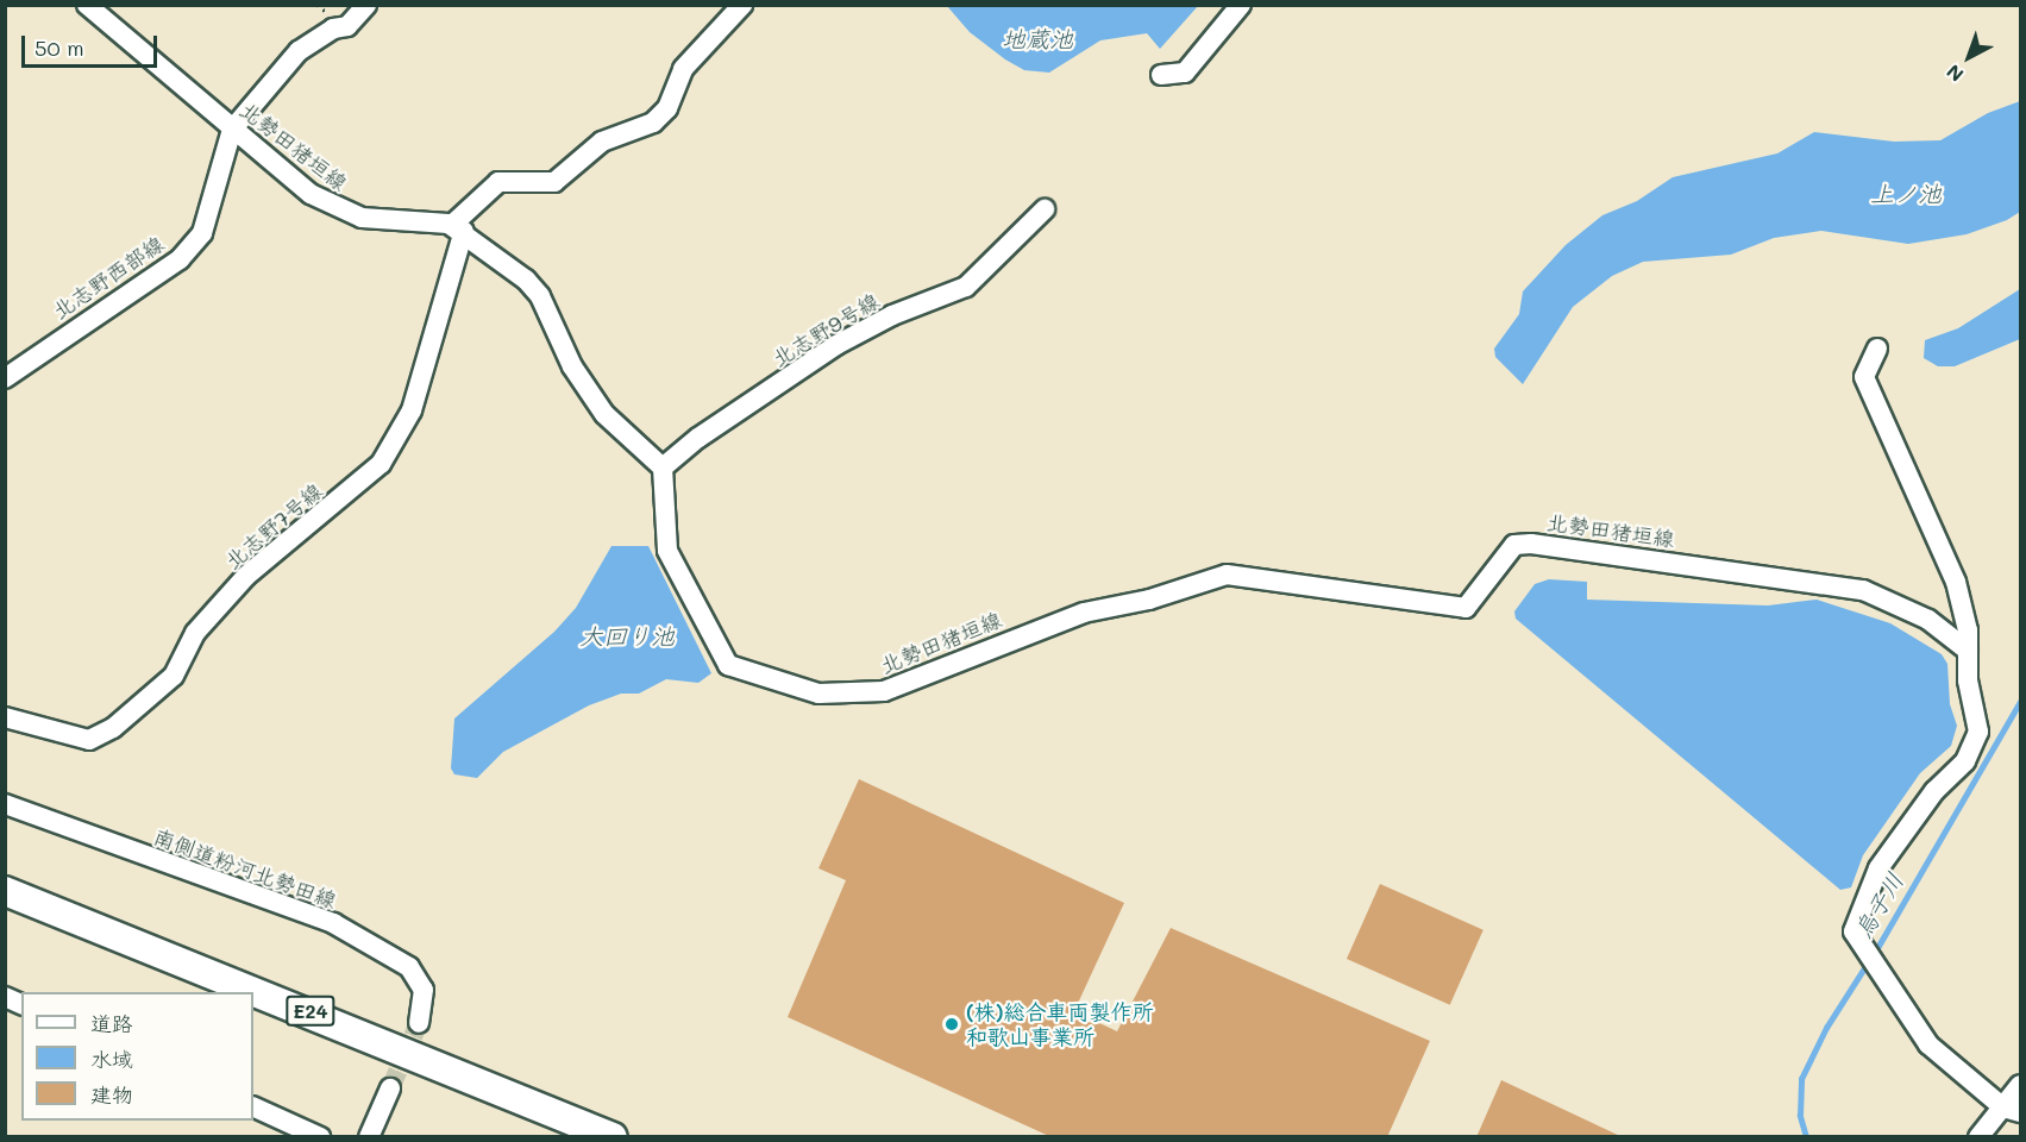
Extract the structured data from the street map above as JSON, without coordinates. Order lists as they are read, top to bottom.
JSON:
{
  "streets": {
    "highway": ["E24"],
    "street": [
      "北勢田猪垣線",
      "北志野西部線",
      "北志野9号線",
      "北志野7号線",
      "南側道粉河北勢田線"
    ]
  },
  "crossings": [
    ["北勢田猪垣線", "北志野西部線"],
    ["北勢田猪垣線", "北志野9号線"],
    ["北勢田猪垣線", "北志野7号線"]
  ],
  "water": [
    "地蔵池",
    "上ノ池",
    "大回り池",
    "烏子川"
  ],
  "places": ["(株)総合車両製作所 和歌山事業所"],
  "legend": ["道路", "水域", "建物"],
  "scale_bar": "50 m",
  "north": "bottom left"
}
